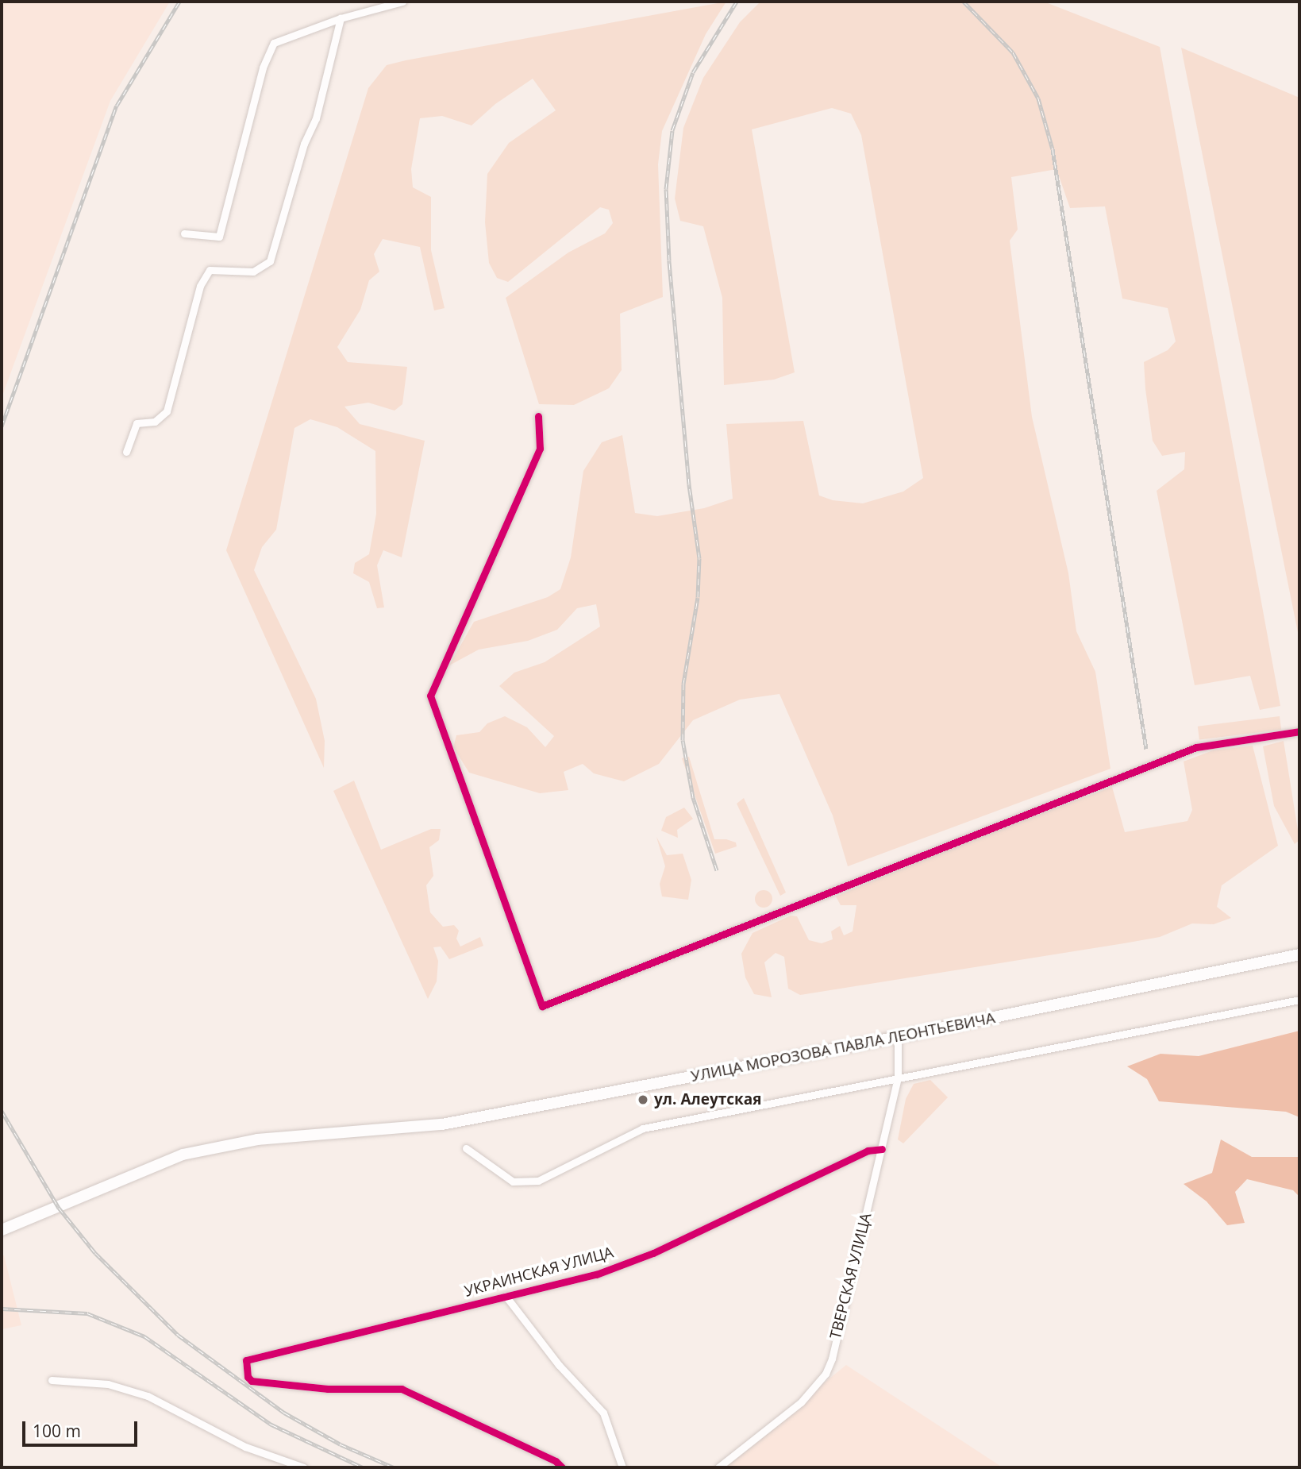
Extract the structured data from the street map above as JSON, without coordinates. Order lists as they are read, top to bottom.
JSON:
{
  "streets": {
    "main road": ["УЛИЦА МОРОЗОВА ПАВЛА ЛЕОНТЬЕВИЧА"],
    "street": ["УКРАИНСКАЯ УЛИЦА", "ТВЕРСКАЯ УЛИЦА"]
  },
  "crossings": [
    ["УЛИЦА МОРОЗОВА ПАВЛА ЛЕОНТЬЕВИЧА", "ТВЕРСКАЯ УЛИЦА"],
    ["УКРАИНСКАЯ УЛИЦА", "ТВЕРСКАЯ УЛИЦА"]
  ],
  "places": ["ул. Алеутская"],
  "scale_bar": "100 m"
}
